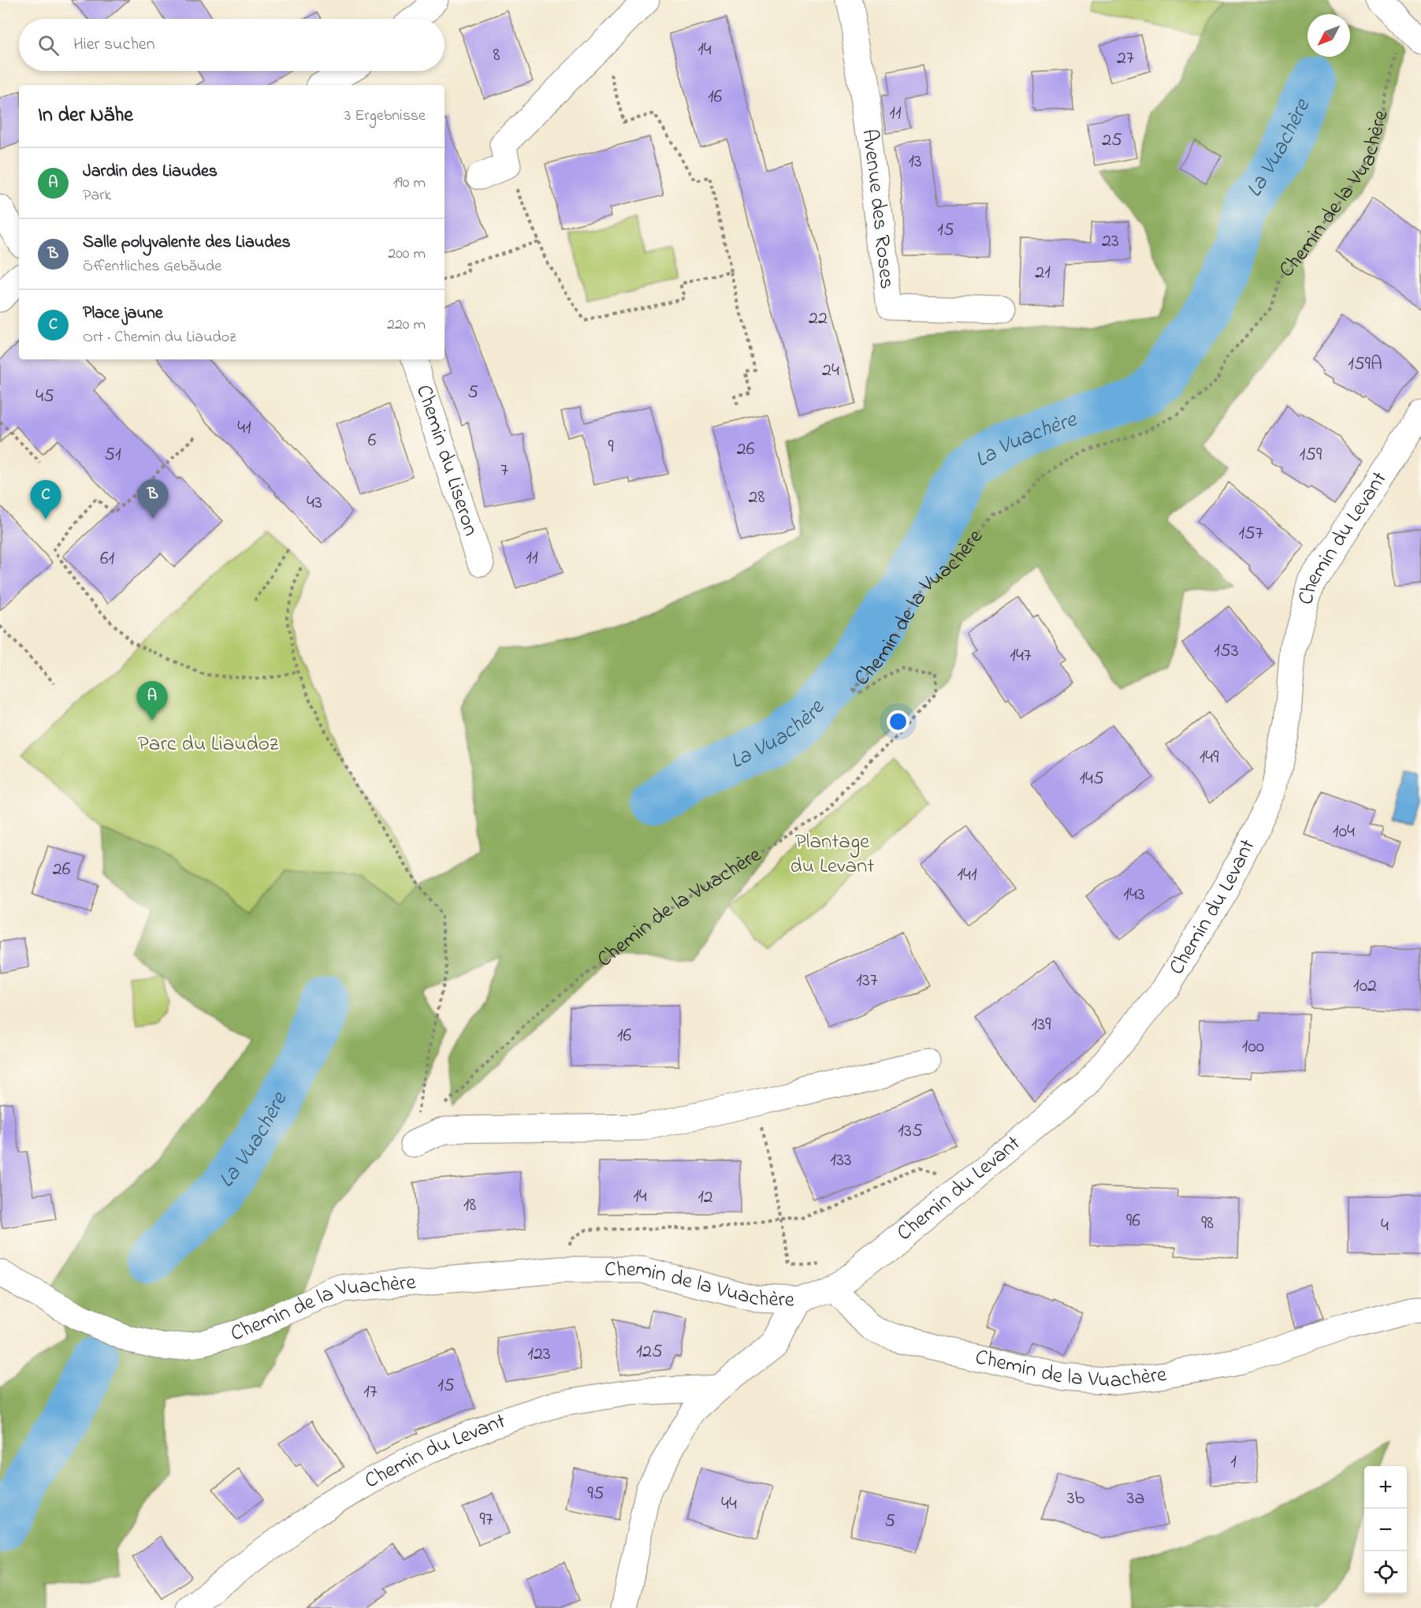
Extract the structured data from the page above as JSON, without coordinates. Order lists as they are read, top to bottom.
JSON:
{
  "streets": {
    "street": [
      "Chemin de la Vuachère",
      "Avenue des Roses",
      "Chemin du Liseron",
      "Chemin du Levant"
    ]
  },
  "crossings": [
    ["Chemin de la Vuachère", "Chemin du Levant"]
  ],
  "water": ["La Vuachère"],
  "parks": ["Parc du Liaudoz", "Plantage du Levant"],
  "house_numbers": [
    "14",
    "8",
    "27",
    "16",
    "11",
    "25",
    "13",
    "15",
    "23",
    "21",
    "22",
    "159A",
    "24",
    "5",
    "45",
    "41",
    "6",
    "9",
    "26",
    "51",
    "159",
    "7",
    "28",
    "43",
    "157",
    "11",
    "61",
    "153",
    "147",
    "149",
    "145",
    "104",
    "26",
    "141",
    "143",
    "137",
    "102",
    "139",
    "16",
    "100",
    "135",
    "133",
    "14",
    "12",
    "18",
    "96",
    "98",
    "4",
    "125",
    "123",
    "15",
    "17",
    "1",
    "95",
    "3b",
    "3a",
    "44",
    "97",
    "5"
  ],
  "north": "bottom left",
  "page": {
    "search": "Hier suchen",
    "heading": ["In der Nähe", "3 Ergebnisse"],
    "list": [
      {
        "mark": "A",
        "name": "Jardin des Liaudes",
        "note": "Park",
        "value": "190 m"
      },
      {
        "mark": "B",
        "name": "Salle polyvalente des Liaudes",
        "note": "Öffentliches Gebäude",
        "value": "200 m"
      },
      {
        "mark": "C",
        "name": "Place jaune",
        "note": "Ort · Chemin du Liaudoz",
        "value": "220 m"
      }
    ],
    "pins": ["B", "C", "A"],
    "map_buttons": ["+", "−"]
  }
}
